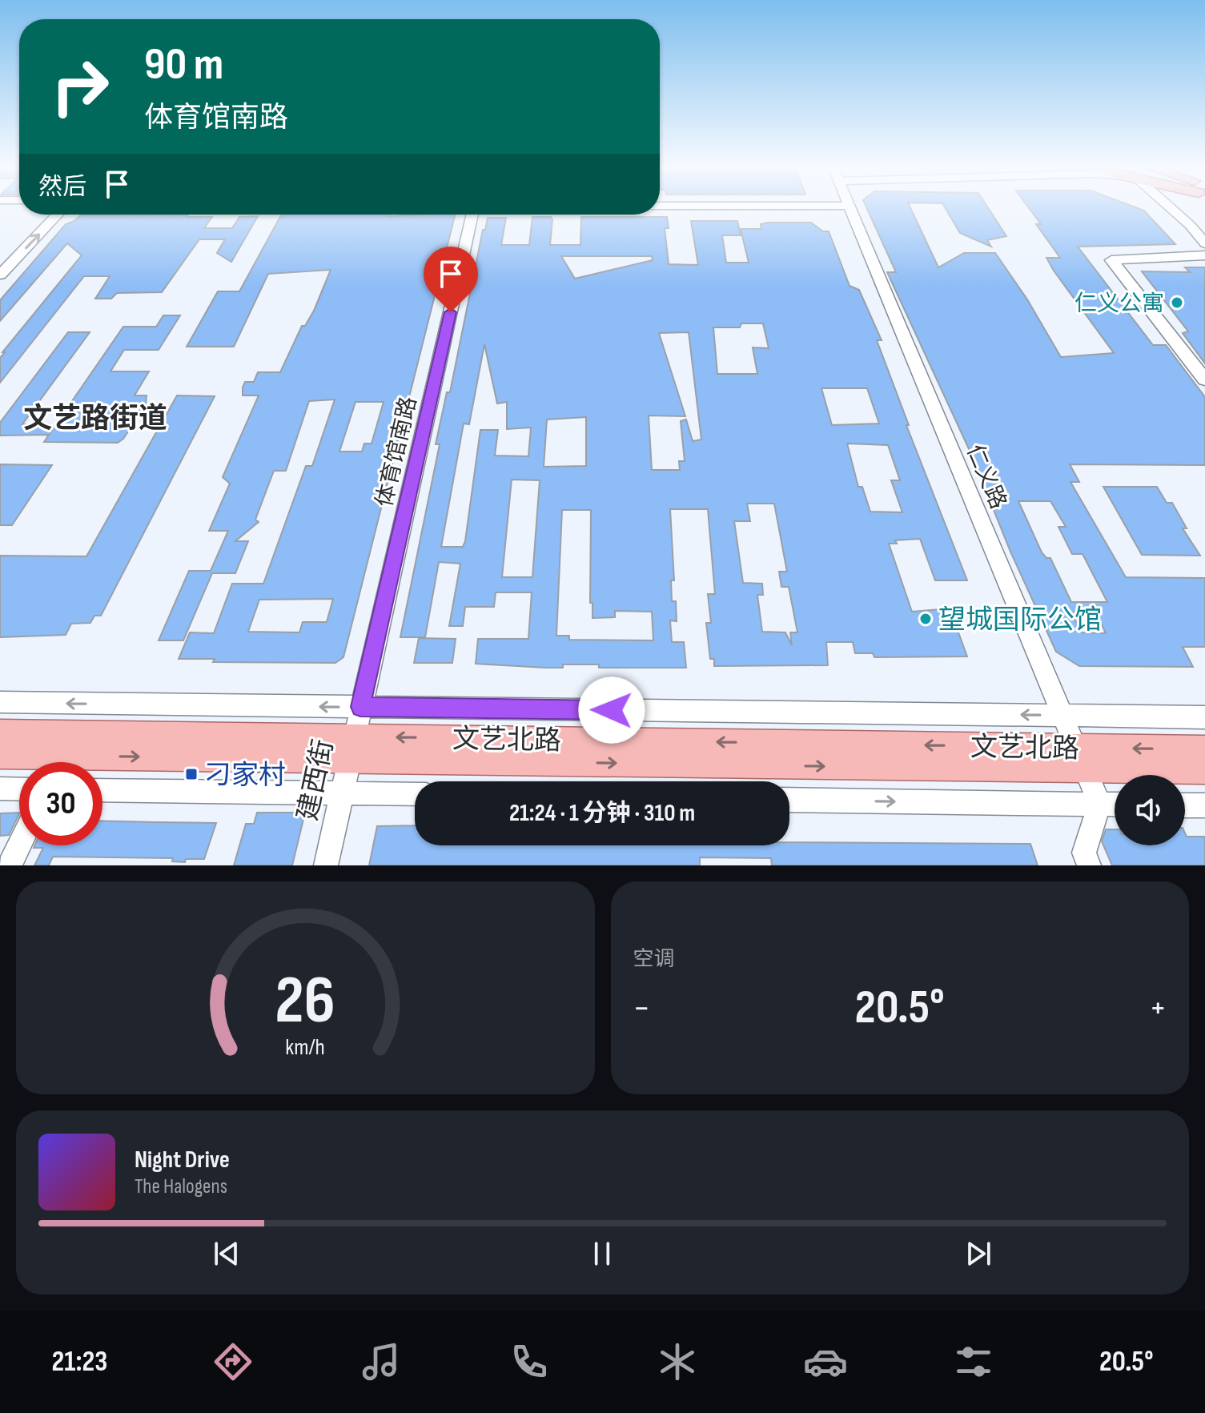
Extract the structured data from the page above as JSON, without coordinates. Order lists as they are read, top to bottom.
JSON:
{
  "streets": {
    "main road": ["文艺北路"],
    "street": ["体育馆南路", "仁义路", "建西街"]
  },
  "crossings": [
    ["体育馆南路", "建西街"],
    ["仁义路", "文艺北路"],
    ["文艺北路", "建西街"]
  ],
  "districts": ["文艺路街道"],
  "places": {
    "other": ["仁义公寓", "望城国际公馆"],
    "transit": ["刁家村"]
  },
  "page": {
    "turn": ["90 m", "体育馆南路"],
    "then": "然后",
    "limit": "30",
    "trip": "21:24 · 1 分钟 · 310 m",
    "tile": "空调",
    "heat": ["−", "20.5°", "+"],
    "song": ["Night Drive", "The Halogens"],
    "tabs": ["21:23", "20.5°"],
    "gauge": ["26", "km/h"]
  }
}
